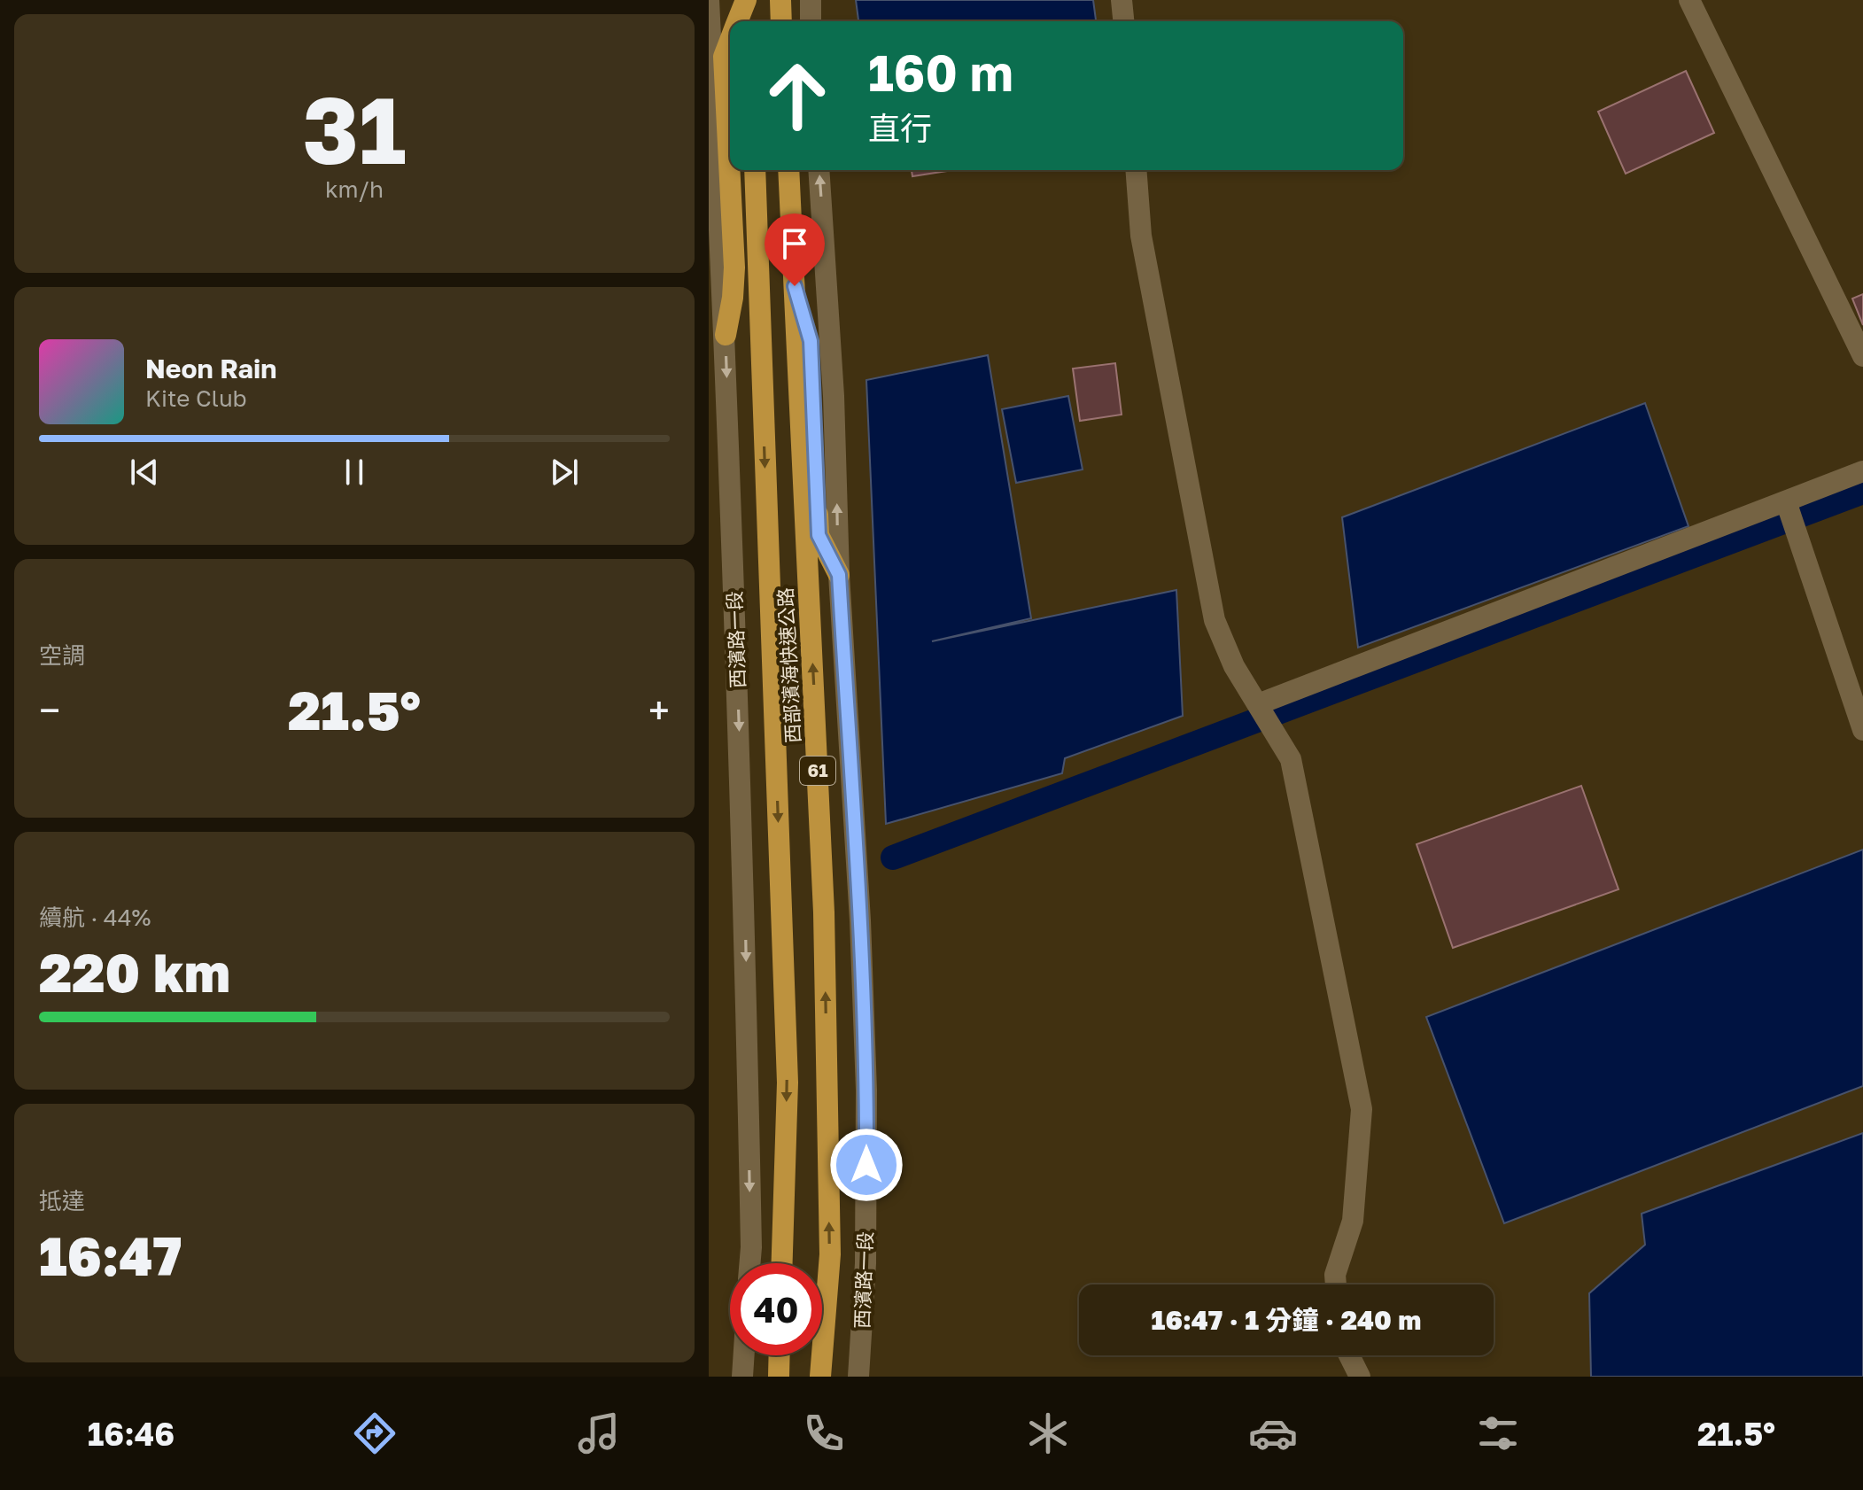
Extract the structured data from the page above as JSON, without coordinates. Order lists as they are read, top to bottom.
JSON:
{
  "streets": {
    "highway": ["西部濱海快速公路", "61"],
    "street": ["西濱路一段"]
  },
  "page": {
    "tile": [
      ["31", "km/h"],
      "空調",
      ["續航 · 44%", "220 km"],
      ["抵達", "16:47"]
    ],
    "turn": ["160 m", "直行"],
    "song": ["Neon Rain", "Kite Club"],
    "heat": ["−", "21.5°", "+"],
    "limit": "40",
    "trip": "16:47 · 1 分鐘 · 240 m",
    "tabs": ["16:46", "21.5°"]
  }
}
